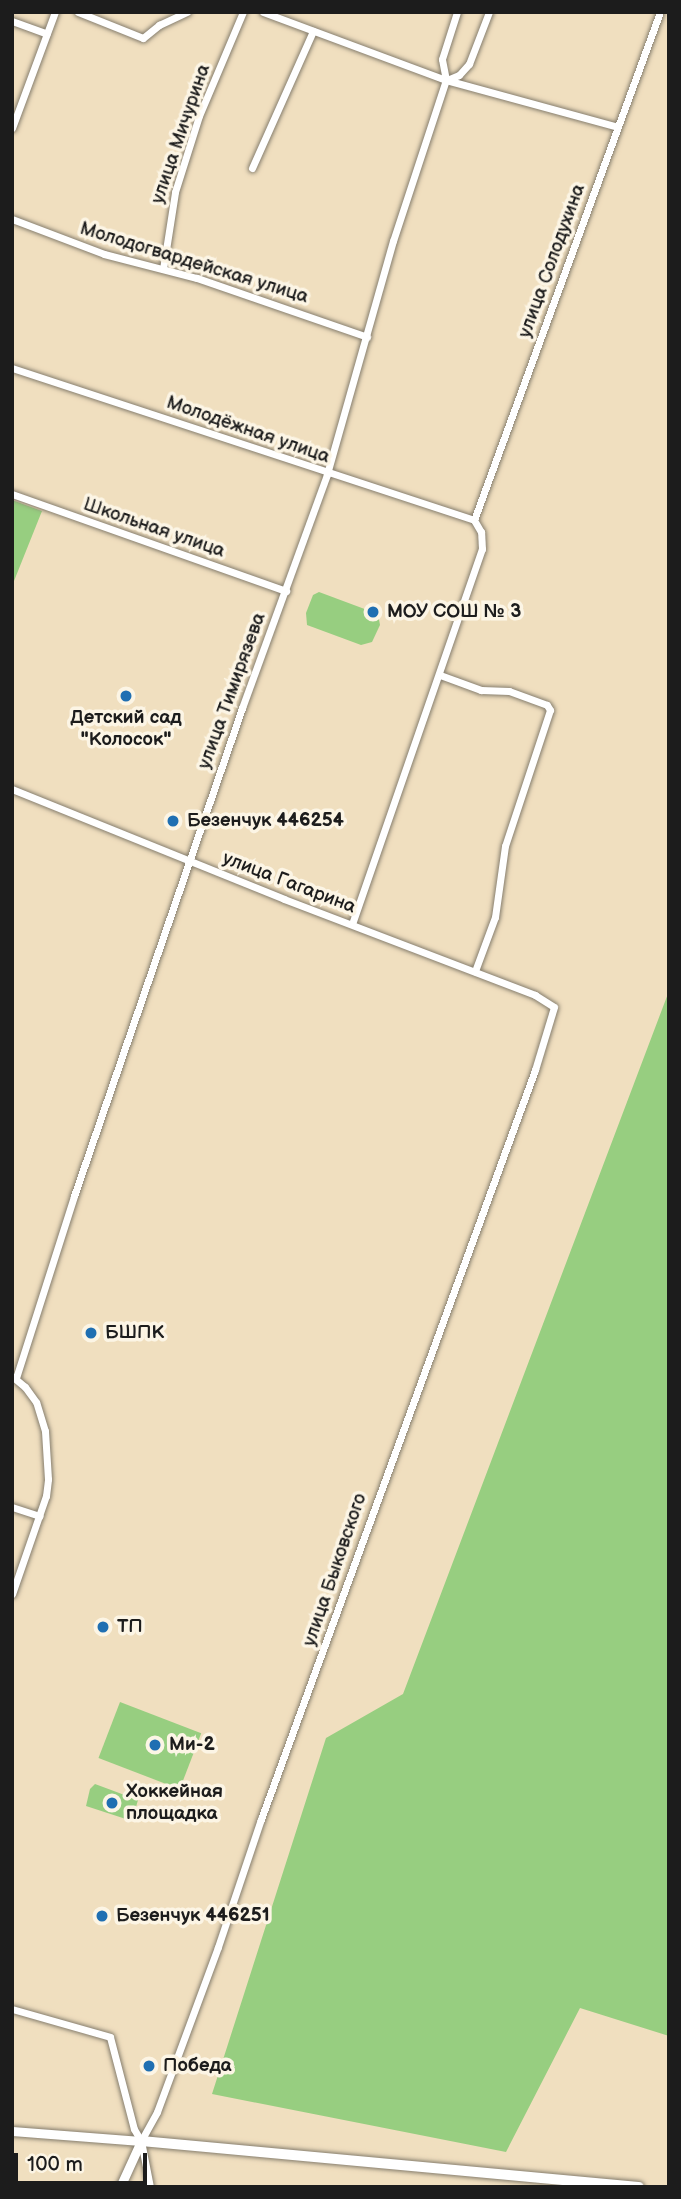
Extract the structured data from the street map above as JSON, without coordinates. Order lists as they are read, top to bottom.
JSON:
{
  "streets": {
    "street": [
      "улица Мичурина",
      "улица Солодухина",
      "Молодогвардейская улица",
      "Молодёжная улица",
      "Школьная улица",
      "улица Тимирязева",
      "улица Гагарина",
      "улица Быковского"
    ]
  },
  "crossings": [
    ["улица Мичурина", "Молодогвардейская улица"],
    ["улица Солодухина", "Молодёжная улица"],
    ["Молодогвардейская улица", "улица Тимирязева"],
    ["Молодёжная улица", "улица Тимирязева"],
    ["Школьная улица", "улица Тимирязева"],
    ["улица Тимирязева", "улица Гагарина"],
    ["улица Гагарина", "улица Быковского"]
  ],
  "places": [
    "МОУ СОШ № 3",
    "Детский сад \"Колосок\"",
    "Безенчук 446254",
    "БШПК",
    "ТП",
    "Ми-2",
    "Хоккейная площадка",
    "Безенчук 446251",
    "Победа"
  ],
  "scale_bar": "100 m"
}
